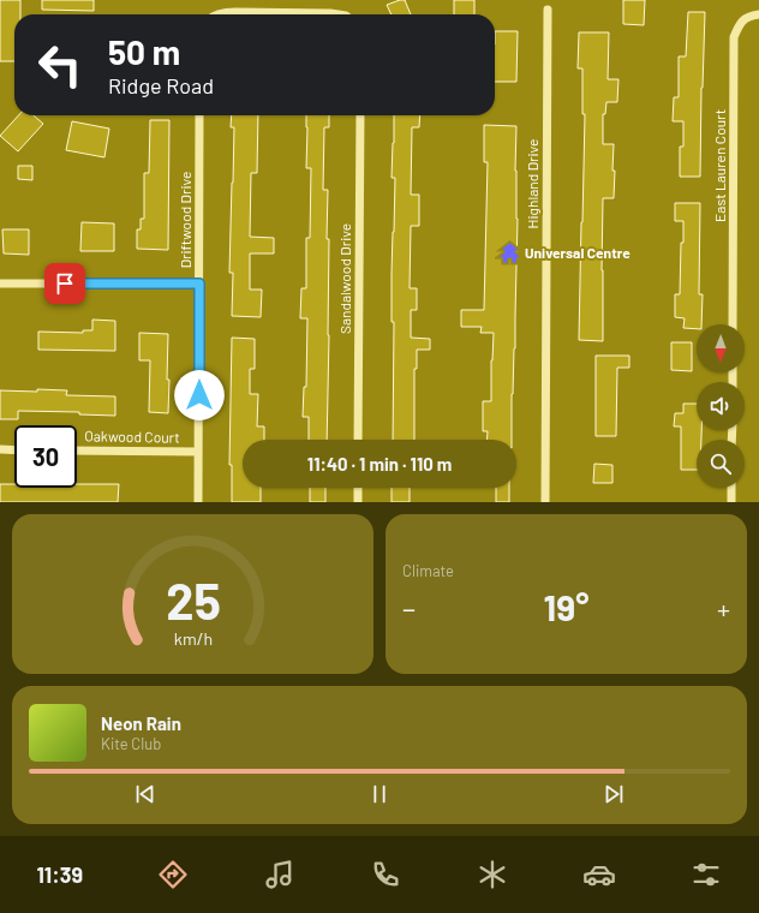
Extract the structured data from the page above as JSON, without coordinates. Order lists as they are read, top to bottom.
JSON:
{
  "streets": {
    "street": [
      "East Lauren Court",
      "Highland Drive",
      "Driftwood Drive",
      "Sandalwood Drive",
      "Oakwood Court"
    ]
  },
  "crossings": [
    ["Driftwood Drive", "Oakwood Court"]
  ],
  "places": {
    "temple": ["Universal Centre"]
  },
  "north": "bottom",
  "page": {
    "turn": ["50 m", "Ridge Road"],
    "limit": "30",
    "trip": "11:40 · 1 min · 110 m",
    "tile": "Climate",
    "heat": ["−", "19°", "+"],
    "song": ["Neon Rain", "Kite Club"],
    "tabs": "11:39",
    "gauge": ["25", "km/h"]
  }
}
